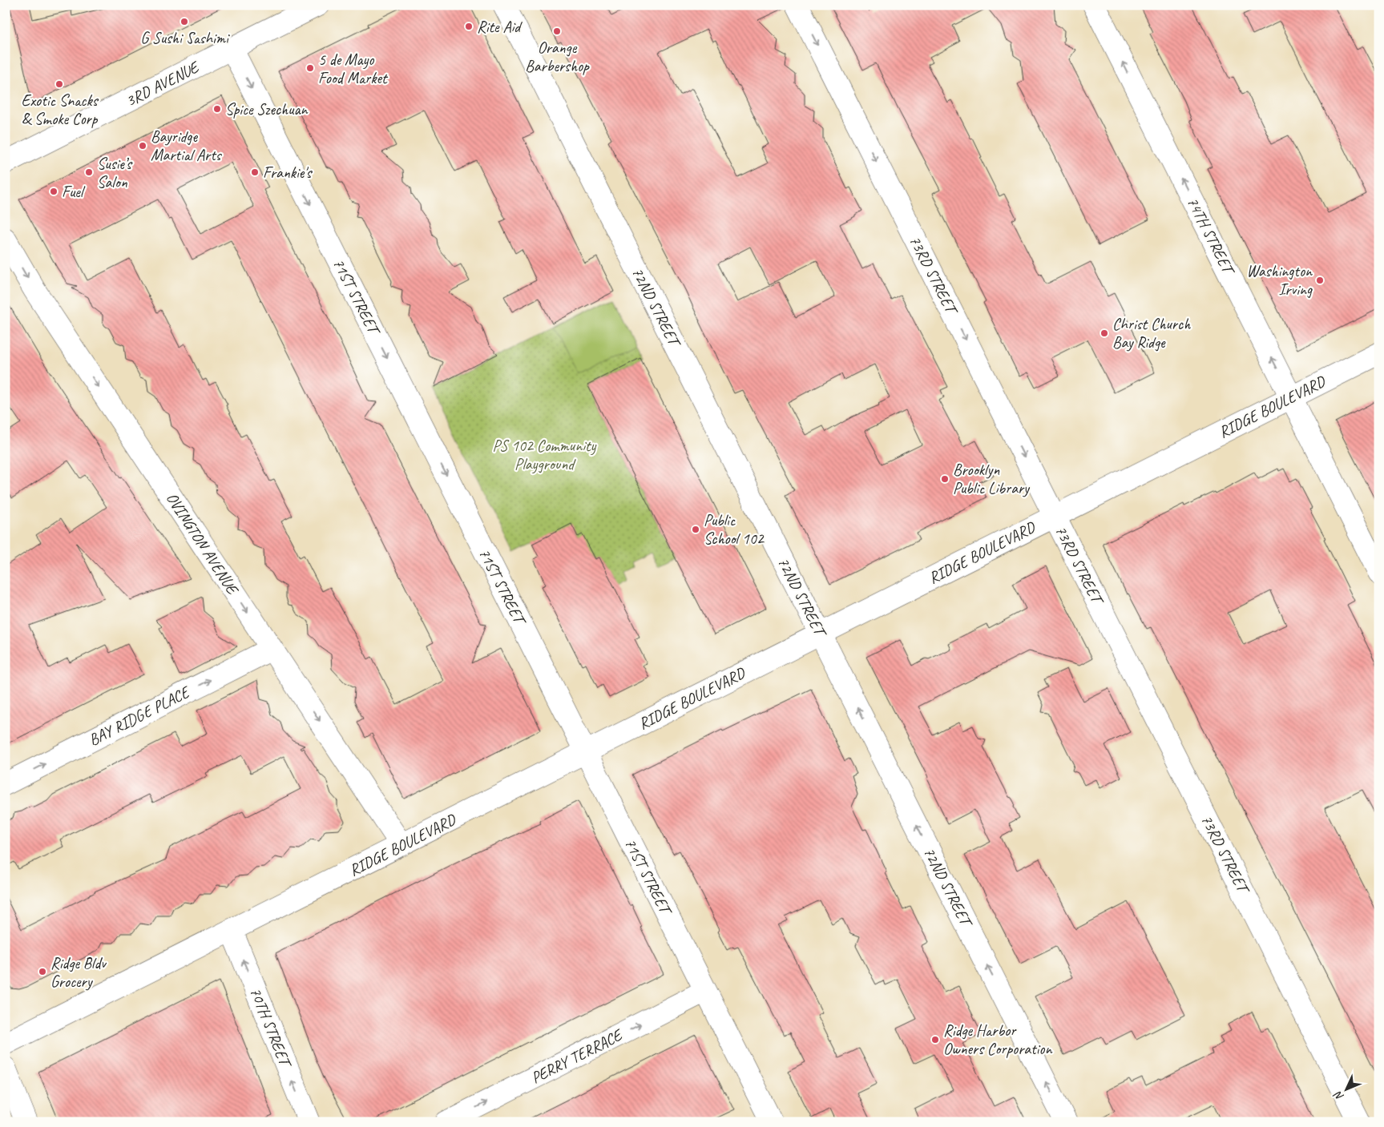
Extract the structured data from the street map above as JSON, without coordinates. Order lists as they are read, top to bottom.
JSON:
{
  "streets": {
    "street": [
      "3RD AVENUE",
      "74TH STREET",
      "73RD STREET",
      "71ST STREET",
      "72ND STREET",
      "RIDGE BOULEVARD",
      "OVINGTON AVENUE",
      "BAY RIDGE PLACE",
      "70TH STREET",
      "PERRY TERRACE"
    ]
  },
  "crossings": [
    ["3RD AVENUE", "71ST STREET"],
    ["74TH STREET", "RIDGE BOULEVARD"],
    ["73RD STREET", "RIDGE BOULEVARD"],
    ["71ST STREET", "RIDGE BOULEVARD"],
    ["71ST STREET", "PERRY TERRACE"],
    ["72ND STREET", "RIDGE BOULEVARD"],
    ["RIDGE BOULEVARD", "OVINGTON AVENUE"],
    ["RIDGE BOULEVARD", "70TH STREET"],
    ["OVINGTON AVENUE", "BAY RIDGE PLACE"]
  ],
  "one_way": [
    "74TH STREET",
    "73RD STREET",
    "71ST STREET",
    "72ND STREET",
    "OVINGTON AVENUE",
    "BAY RIDGE PLACE",
    "70TH STREET",
    "PERRY TERRACE"
  ],
  "parks": ["PS 102 Community Playground"],
  "places": [
    "G Sushi Sashimi",
    "Rite Aid",
    "Orange Barbershop",
    "5 de Mayo Food Market",
    "Exotic Snacks & Smoke Corp",
    "Spice Szechuan",
    "Bayridge Martial Arts",
    "Susie’s Salon",
    "Frankie's",
    "Fuel",
    "Washington Irving",
    "Christ Church Bay Ridge",
    "Brooklyn Public Library",
    "Public School 102",
    "Ridge Bldv Grocery",
    "Ridge Harbor Owners Corporation"
  ],
  "north": "bottom left"
}
